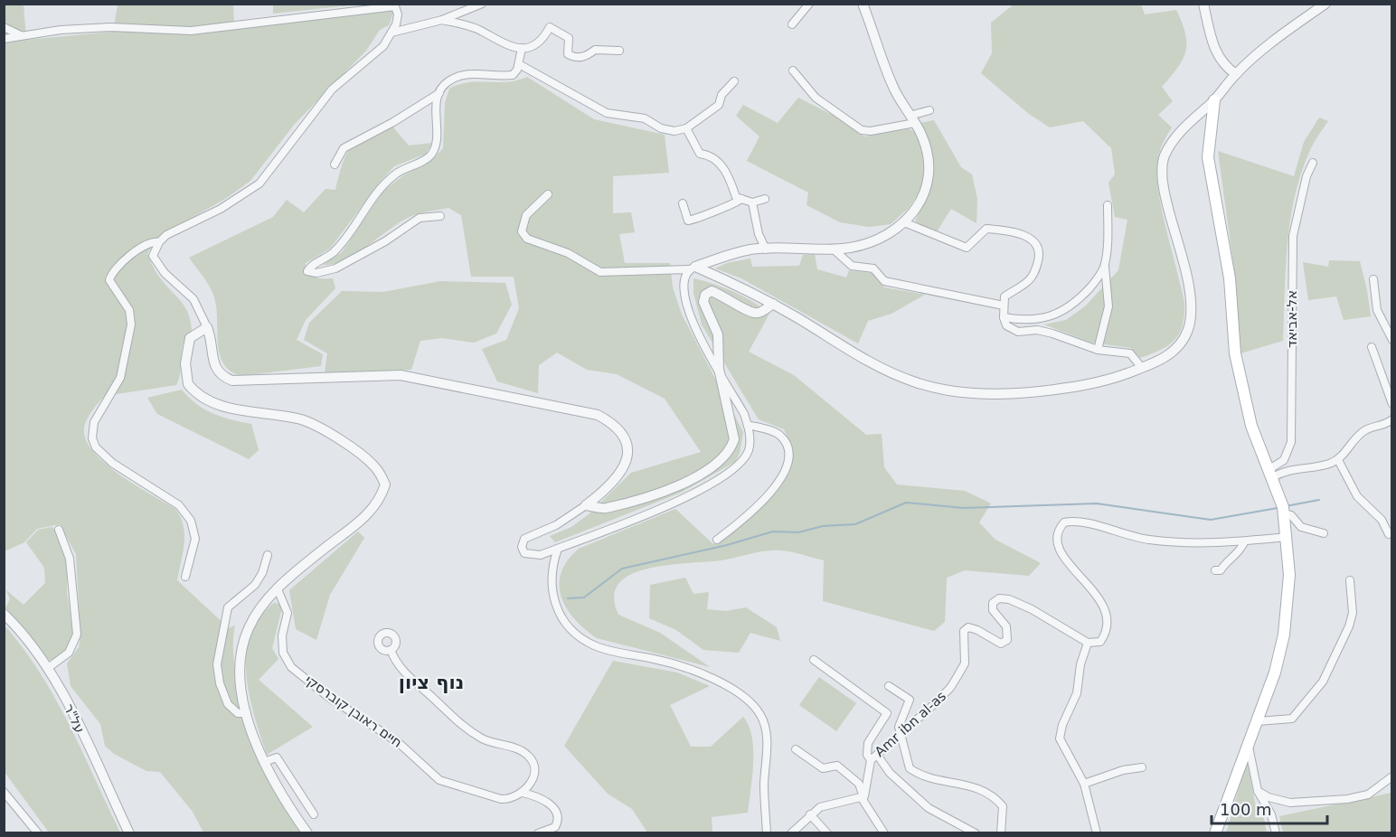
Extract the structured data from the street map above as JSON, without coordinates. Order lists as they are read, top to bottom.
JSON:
{
  "streets": {
    "street": [
      "אל-אביאד",
      "חיים ראובן קוברסקי",
      "על\"ר",
      "Amr ibn al-as"
    ]
  },
  "districts": ["נוף ציון"],
  "scale_bar": "100 m"
}
